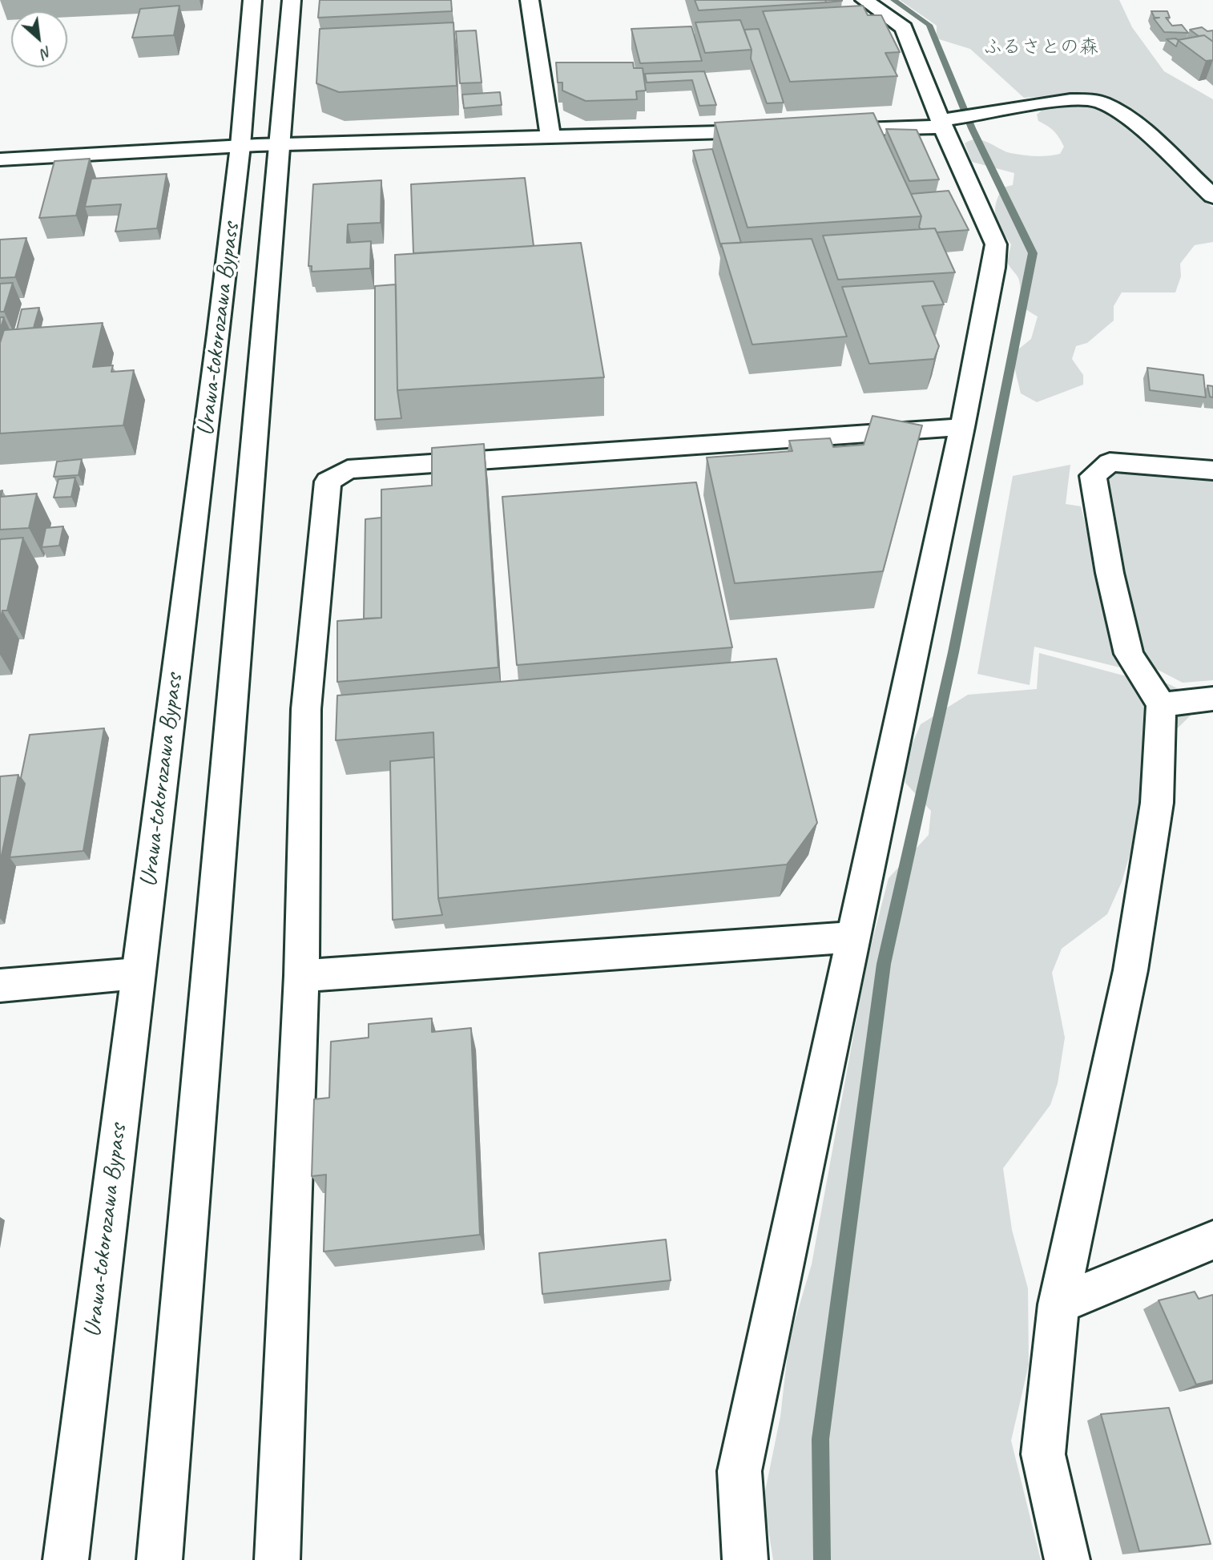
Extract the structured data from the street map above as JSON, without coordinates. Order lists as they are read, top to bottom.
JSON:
{
  "streets": {
    "main road": ["Urawa-tokorozawa Bypass"]
  },
  "parks": ["ふるさとの森"],
  "north": "bottom right"
}
